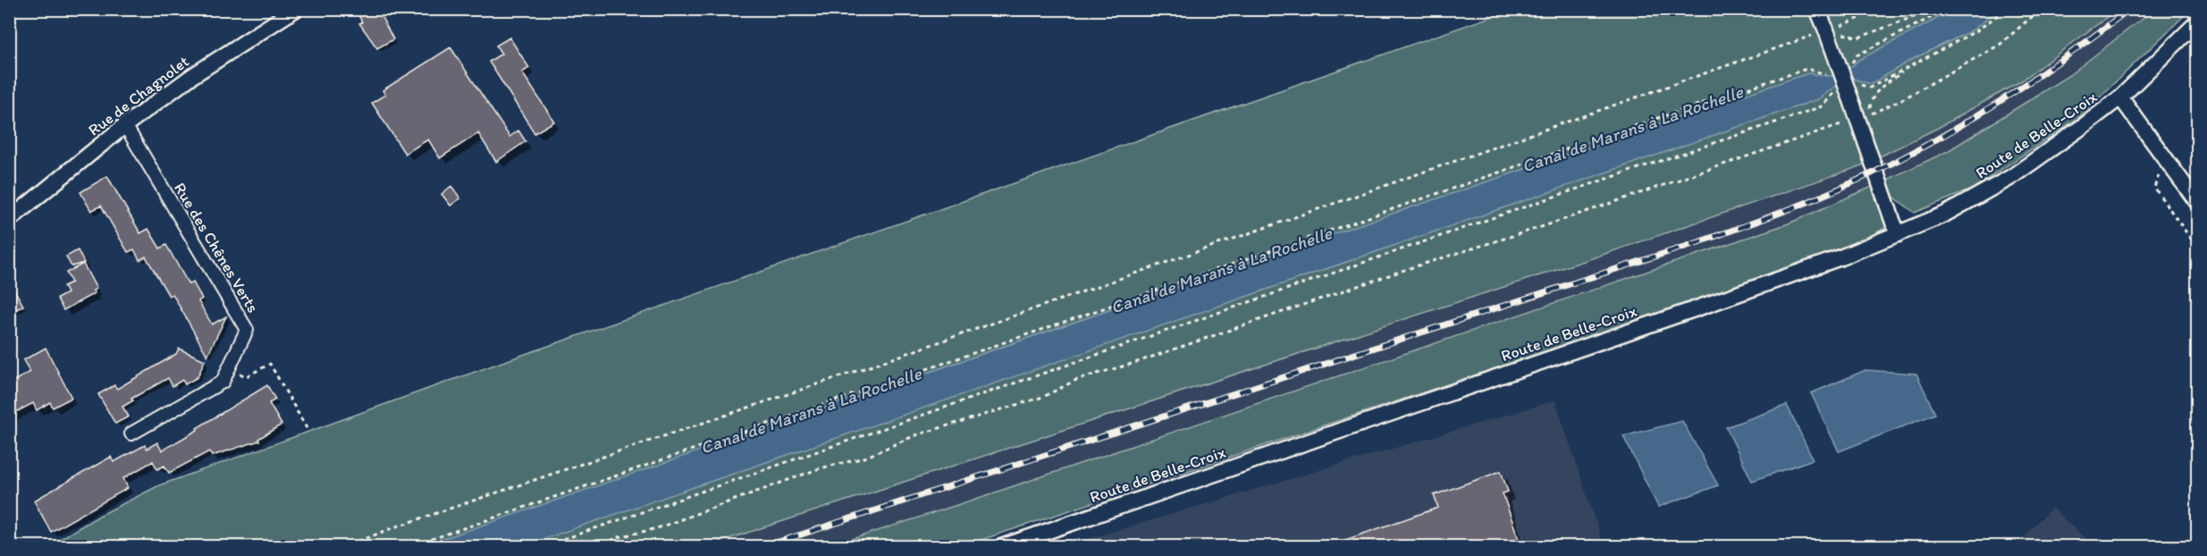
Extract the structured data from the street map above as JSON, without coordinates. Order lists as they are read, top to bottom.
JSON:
{
  "streets": {
    "street": ["Rue de Chagnolet", "Route de Belle-Croix", "Rue des Chênes Verts"]
  },
  "crossings": [
    ["Rue de Chagnolet", "Rue des Chênes Verts"]
  ],
  "water": ["Canal de Marans à La Rochelle"]
}
